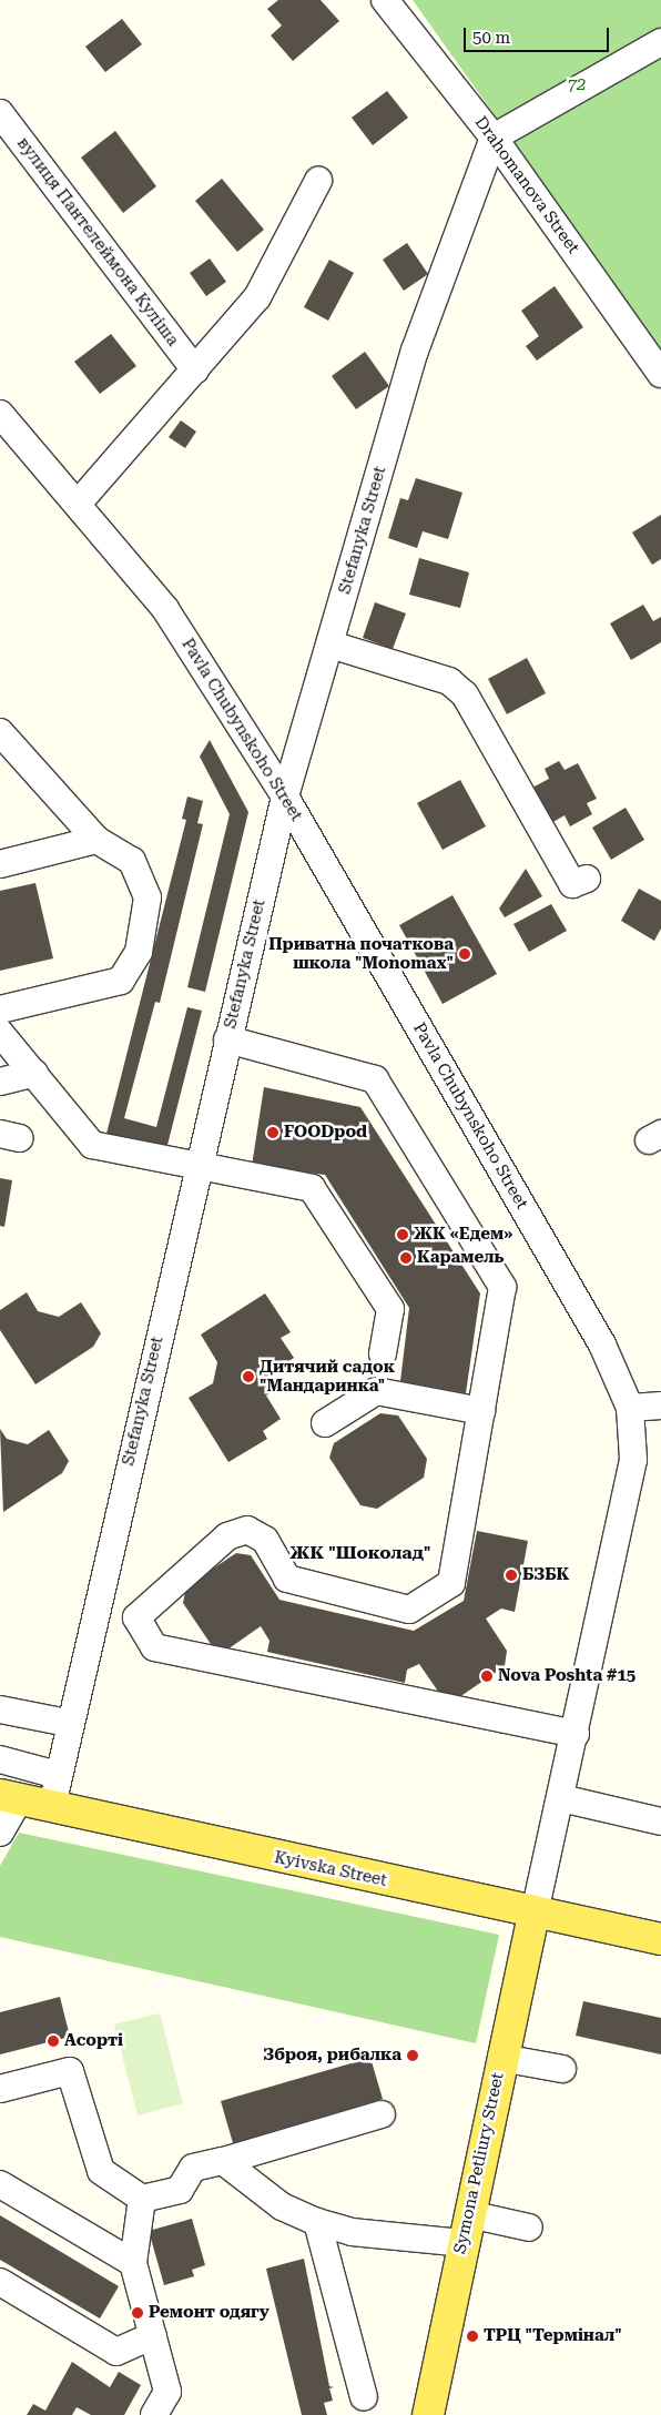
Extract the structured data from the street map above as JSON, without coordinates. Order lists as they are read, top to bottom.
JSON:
{
  "streets": {
    "main road": ["Kyivska Street", "Symona Petliury Street"],
    "street": [
      "Drahomanova Street",
      "вулиця Пантелеймона Куліша",
      "Stefanyka Street",
      "Pavla Chubynskoho Street"
    ]
  },
  "crossings": [
    ["Drahomanova Street", "Stefanyka Street"],
    ["Stefanyka Street", "Pavla Chubynskoho Street"],
    ["Stefanyka Street", "Kyivska Street"],
    ["Pavla Chubynskoho Street", "Kyivska Street"],
    ["Pavla Chubynskoho Street", "Symona Petliury Street"],
    ["Kyivska Street", "Symona Petliury Street"]
  ],
  "districts": ["ЖК \"Шоколад\""],
  "parks": ["72"],
  "places": [
    "Приватна початкова школа \"Monomax\"",
    "FOODpod",
    "ЖК «Едем»",
    "Карамель",
    "Дитячий садок \"Мандаринка\"",
    "БЗБК",
    "Nova Poshta #15",
    "Асорті",
    "Зброя, рибалка",
    "Ремонт одягу",
    "ТРЦ \"Термінал\""
  ],
  "scale_bar": "50 m"
}
